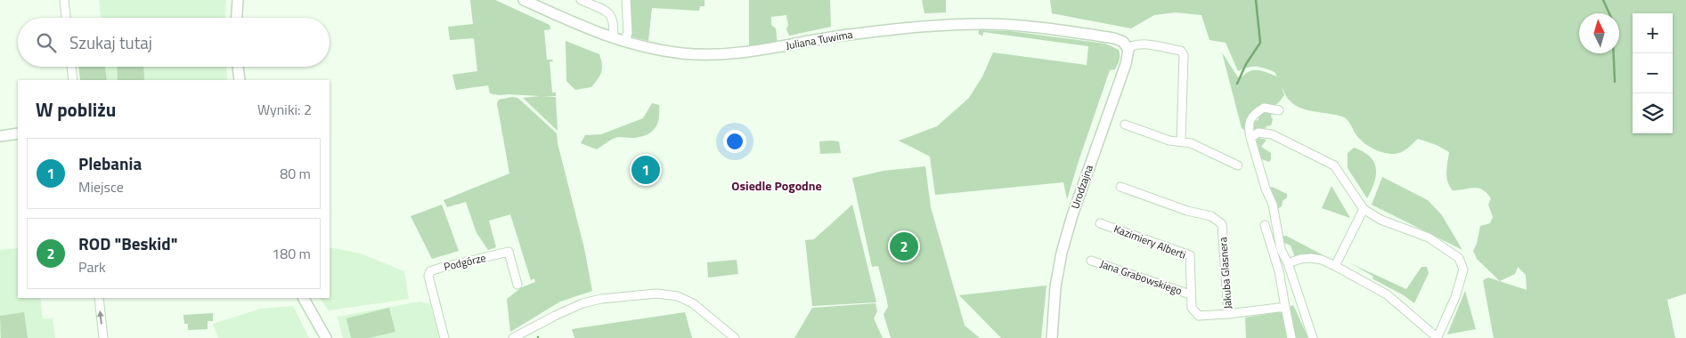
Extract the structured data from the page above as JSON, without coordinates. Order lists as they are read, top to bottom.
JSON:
{
  "streets": {
    "street": [
      "Juliana Tuwima",
      "Urodzajna",
      "Kazimiery Alberti",
      "Podgórze",
      "Jakuba Glasnera",
      "Jana Grabowskiego"
    ]
  },
  "crossings": [
    ["Juliana Tuwima", "Urodzajna"],
    ["Kazimiery Alberti", "Jakuba Glasnera"],
    ["Kazimiery Alberti", "Jana Grabowskiego"]
  ],
  "districts": ["Osiedle Pogodne"],
  "north": "top",
  "page": {
    "map_buttons": ["+", "−"],
    "search": "Szukaj tutaj",
    "heading": ["W pobliżu", "Wyniki: 2"],
    "list": [
      {
        "mark": "1",
        "name": "Plebania",
        "note": "Miejsce",
        "value": "80 m"
      },
      {
        "mark": "2",
        "name": "ROD \"Beskid\"",
        "note": "Park",
        "value": "180 m"
      }
    ],
    "pins": ["1", "2"]
  }
}
